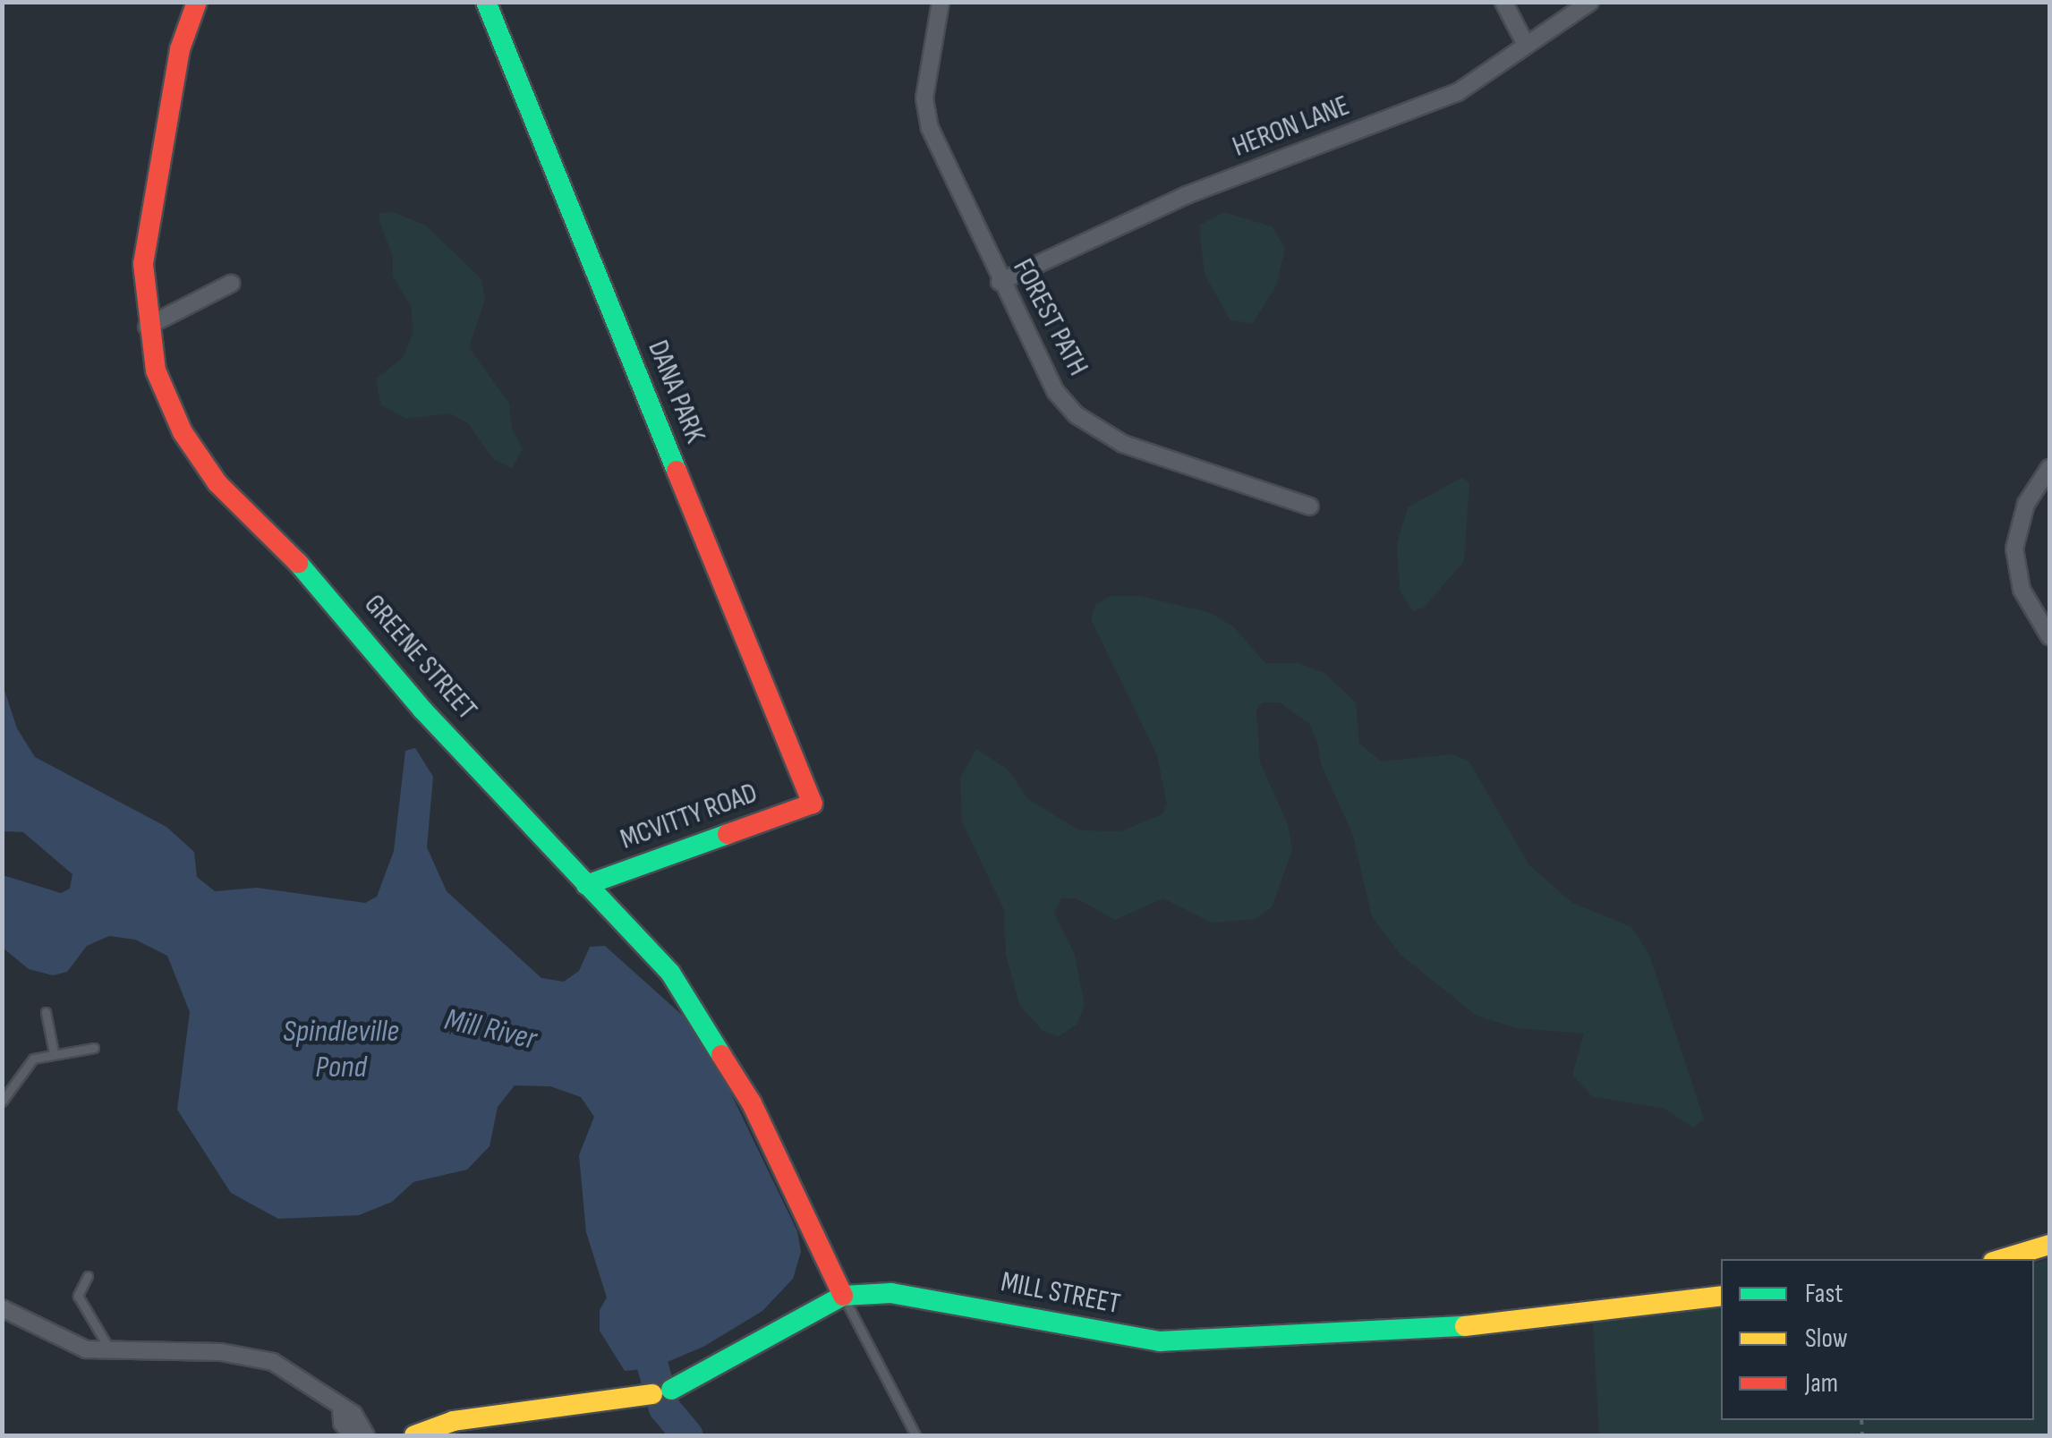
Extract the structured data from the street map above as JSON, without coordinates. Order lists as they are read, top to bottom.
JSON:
{
  "streets": {
    "street": [
      "HERON LANE",
      "FOREST PATH",
      "DANA PARK",
      "GREENE STREET",
      "MCVITTY ROAD",
      "MILL STREET"
    ]
  },
  "crossings": [
    ["HERON LANE", "FOREST PATH"],
    ["DANA PARK", "MCVITTY ROAD"],
    ["GREENE STREET", "MCVITTY ROAD"],
    ["GREENE STREET", "MILL STREET"]
  ],
  "water": ["Mill River", "Spindleville Pond"],
  "legend": ["Fast", "Slow", "Jam"]
}
